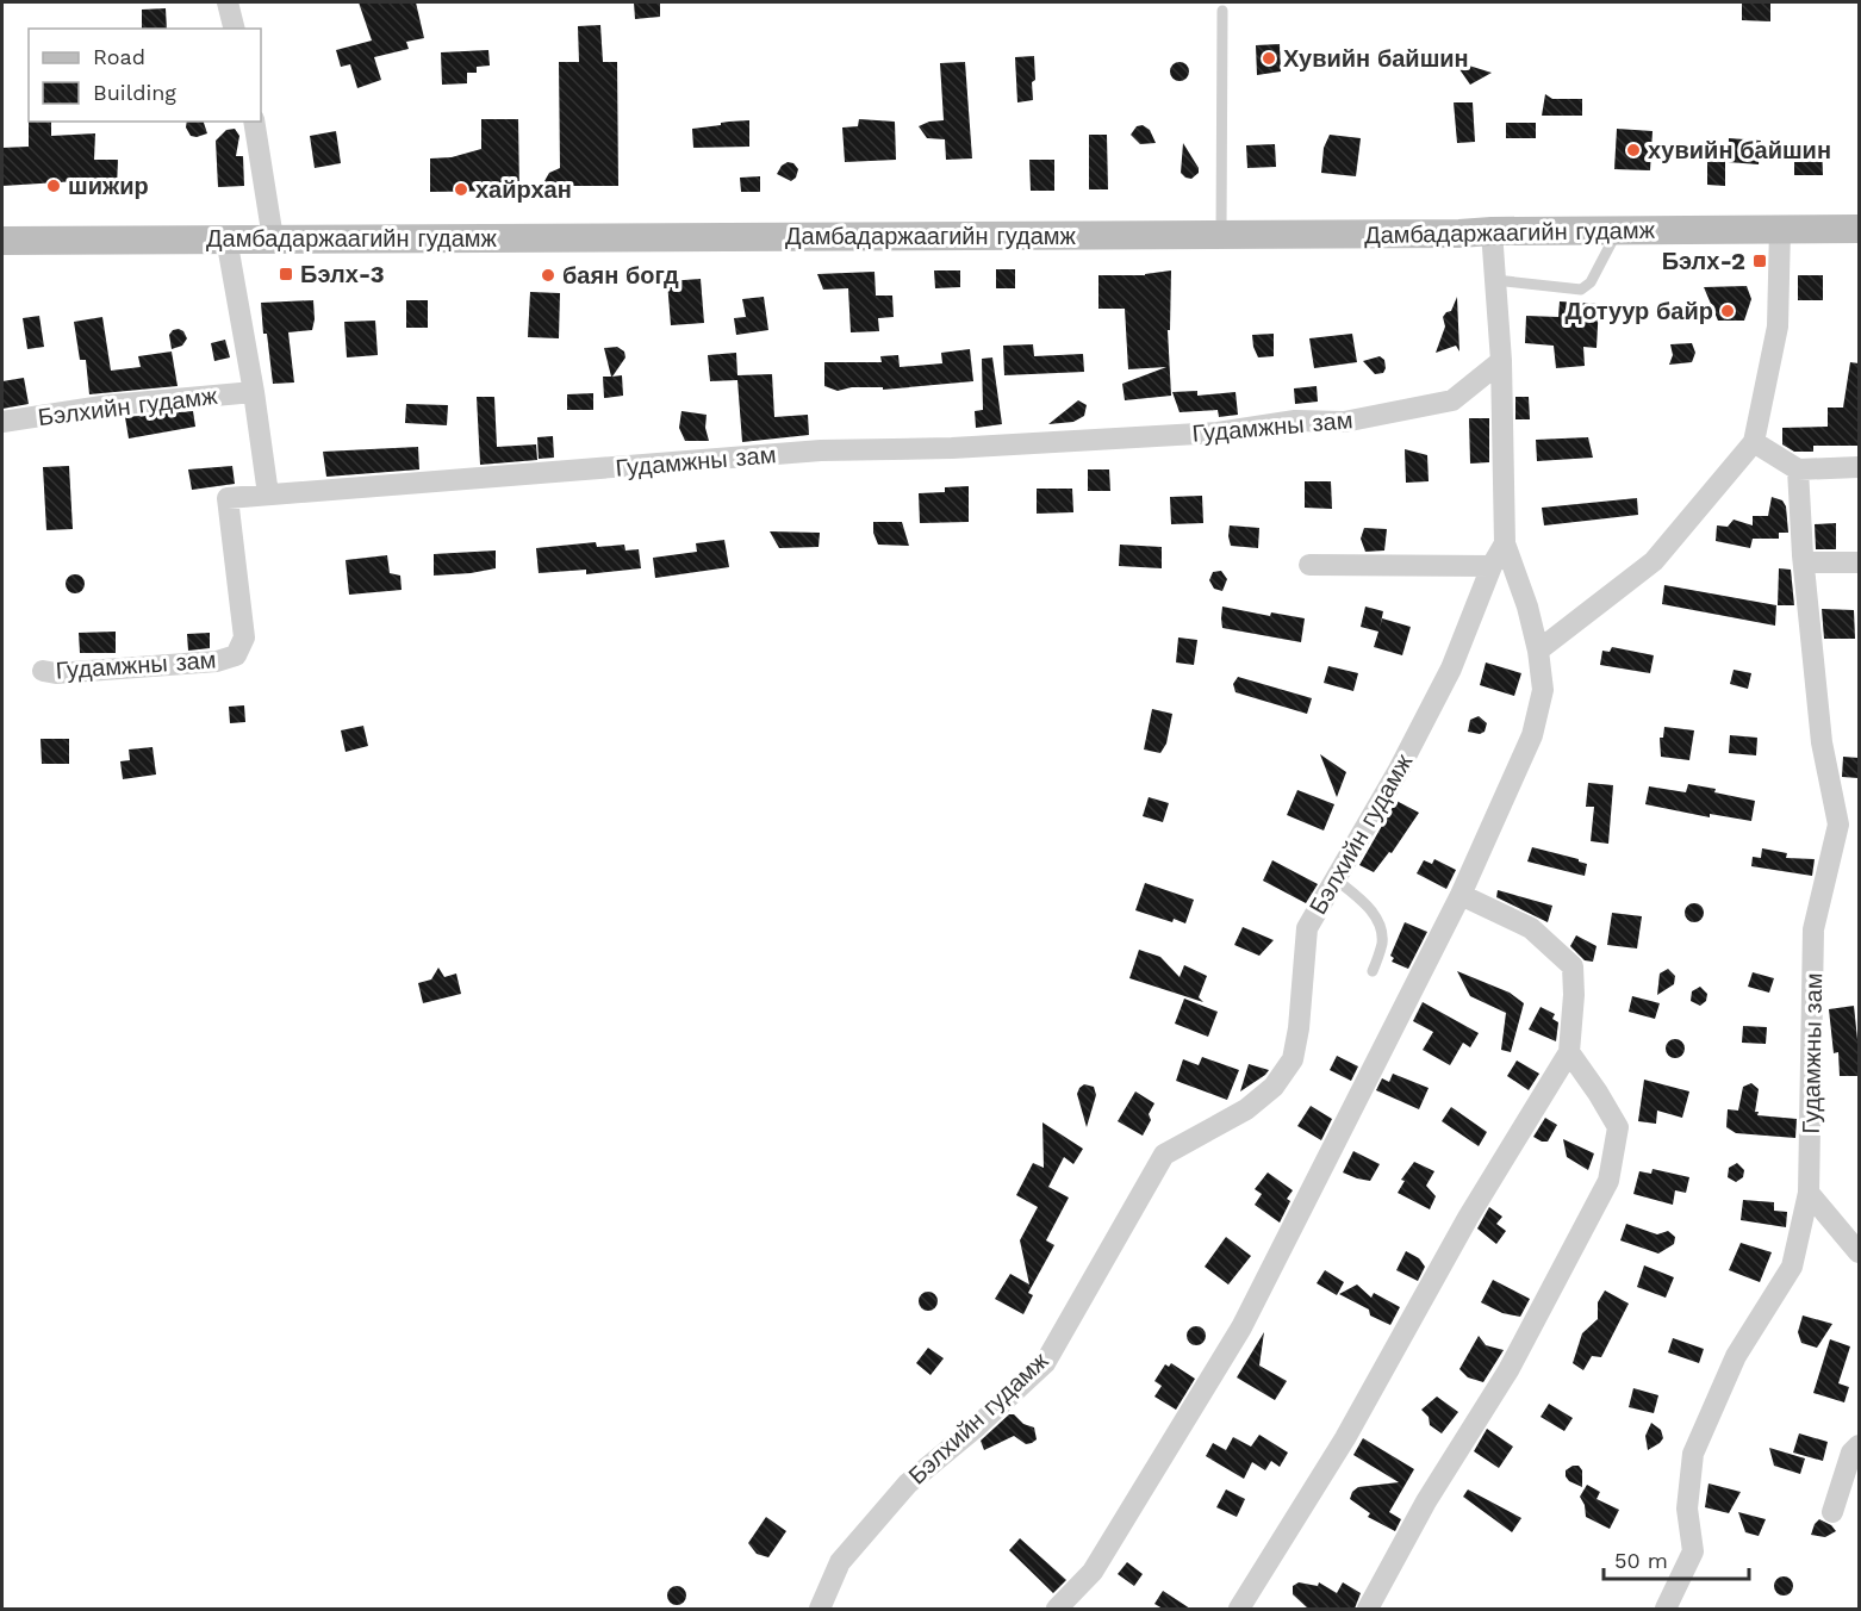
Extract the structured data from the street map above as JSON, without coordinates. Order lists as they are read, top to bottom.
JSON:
{
  "streets": {
    "main road": ["Дамбадаржаагийн гудамж"],
    "street": ["Бэлхийн гудамж", "Гудамжны зам"]
  },
  "places": {
    "other": [
      "Хувийн байшин",
      "хувийн байшин",
      "шижир",
      "хайрхан",
      "баян богд",
      "Дотуур байр"
    ],
    "transit": ["Бэлх-2", "Бэлх-3"]
  },
  "legend": ["Road", "Building"],
  "scale_bar": "50 m"
}
